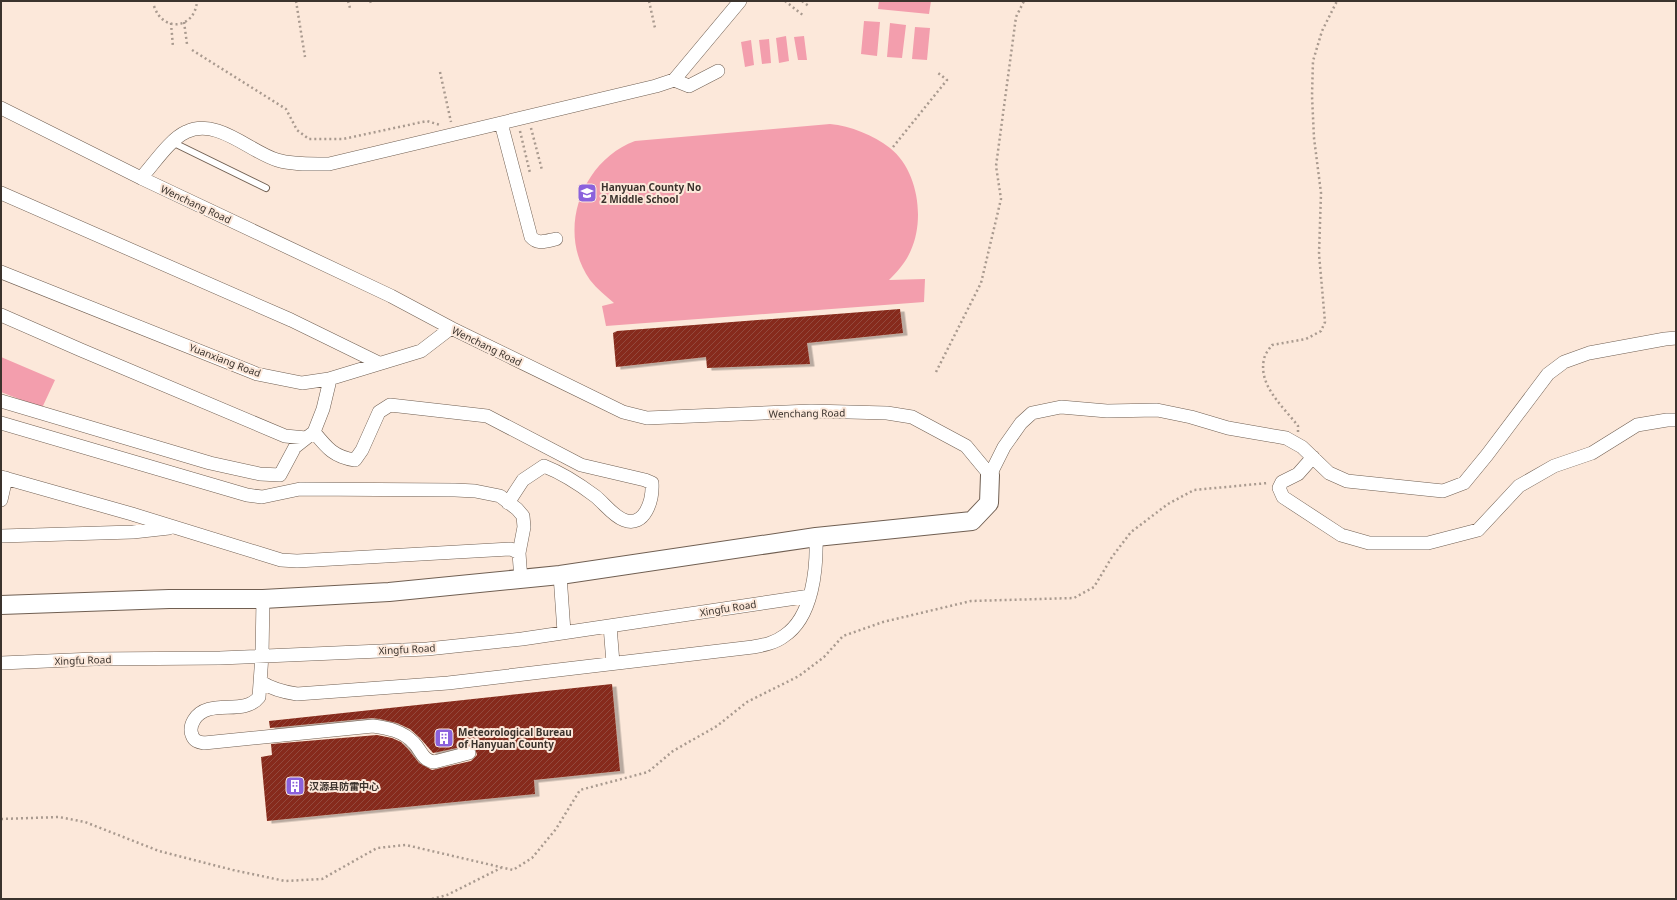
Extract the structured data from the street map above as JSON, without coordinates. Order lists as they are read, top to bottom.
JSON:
{
  "streets": {
    "street": ["Wenchang Road", "Yuanxiang Road", "Xingfu Road"]
  },
  "crossings": [
    ["Wenchang Road", "Yuanxiang Road"]
  ],
  "places": {
    "school or university": ["Hanyuan County No 2 Middle School"],
    "building": ["Meteorological Bureau of Hanyuan County", "汉源县防雷中心"]
  }
}
